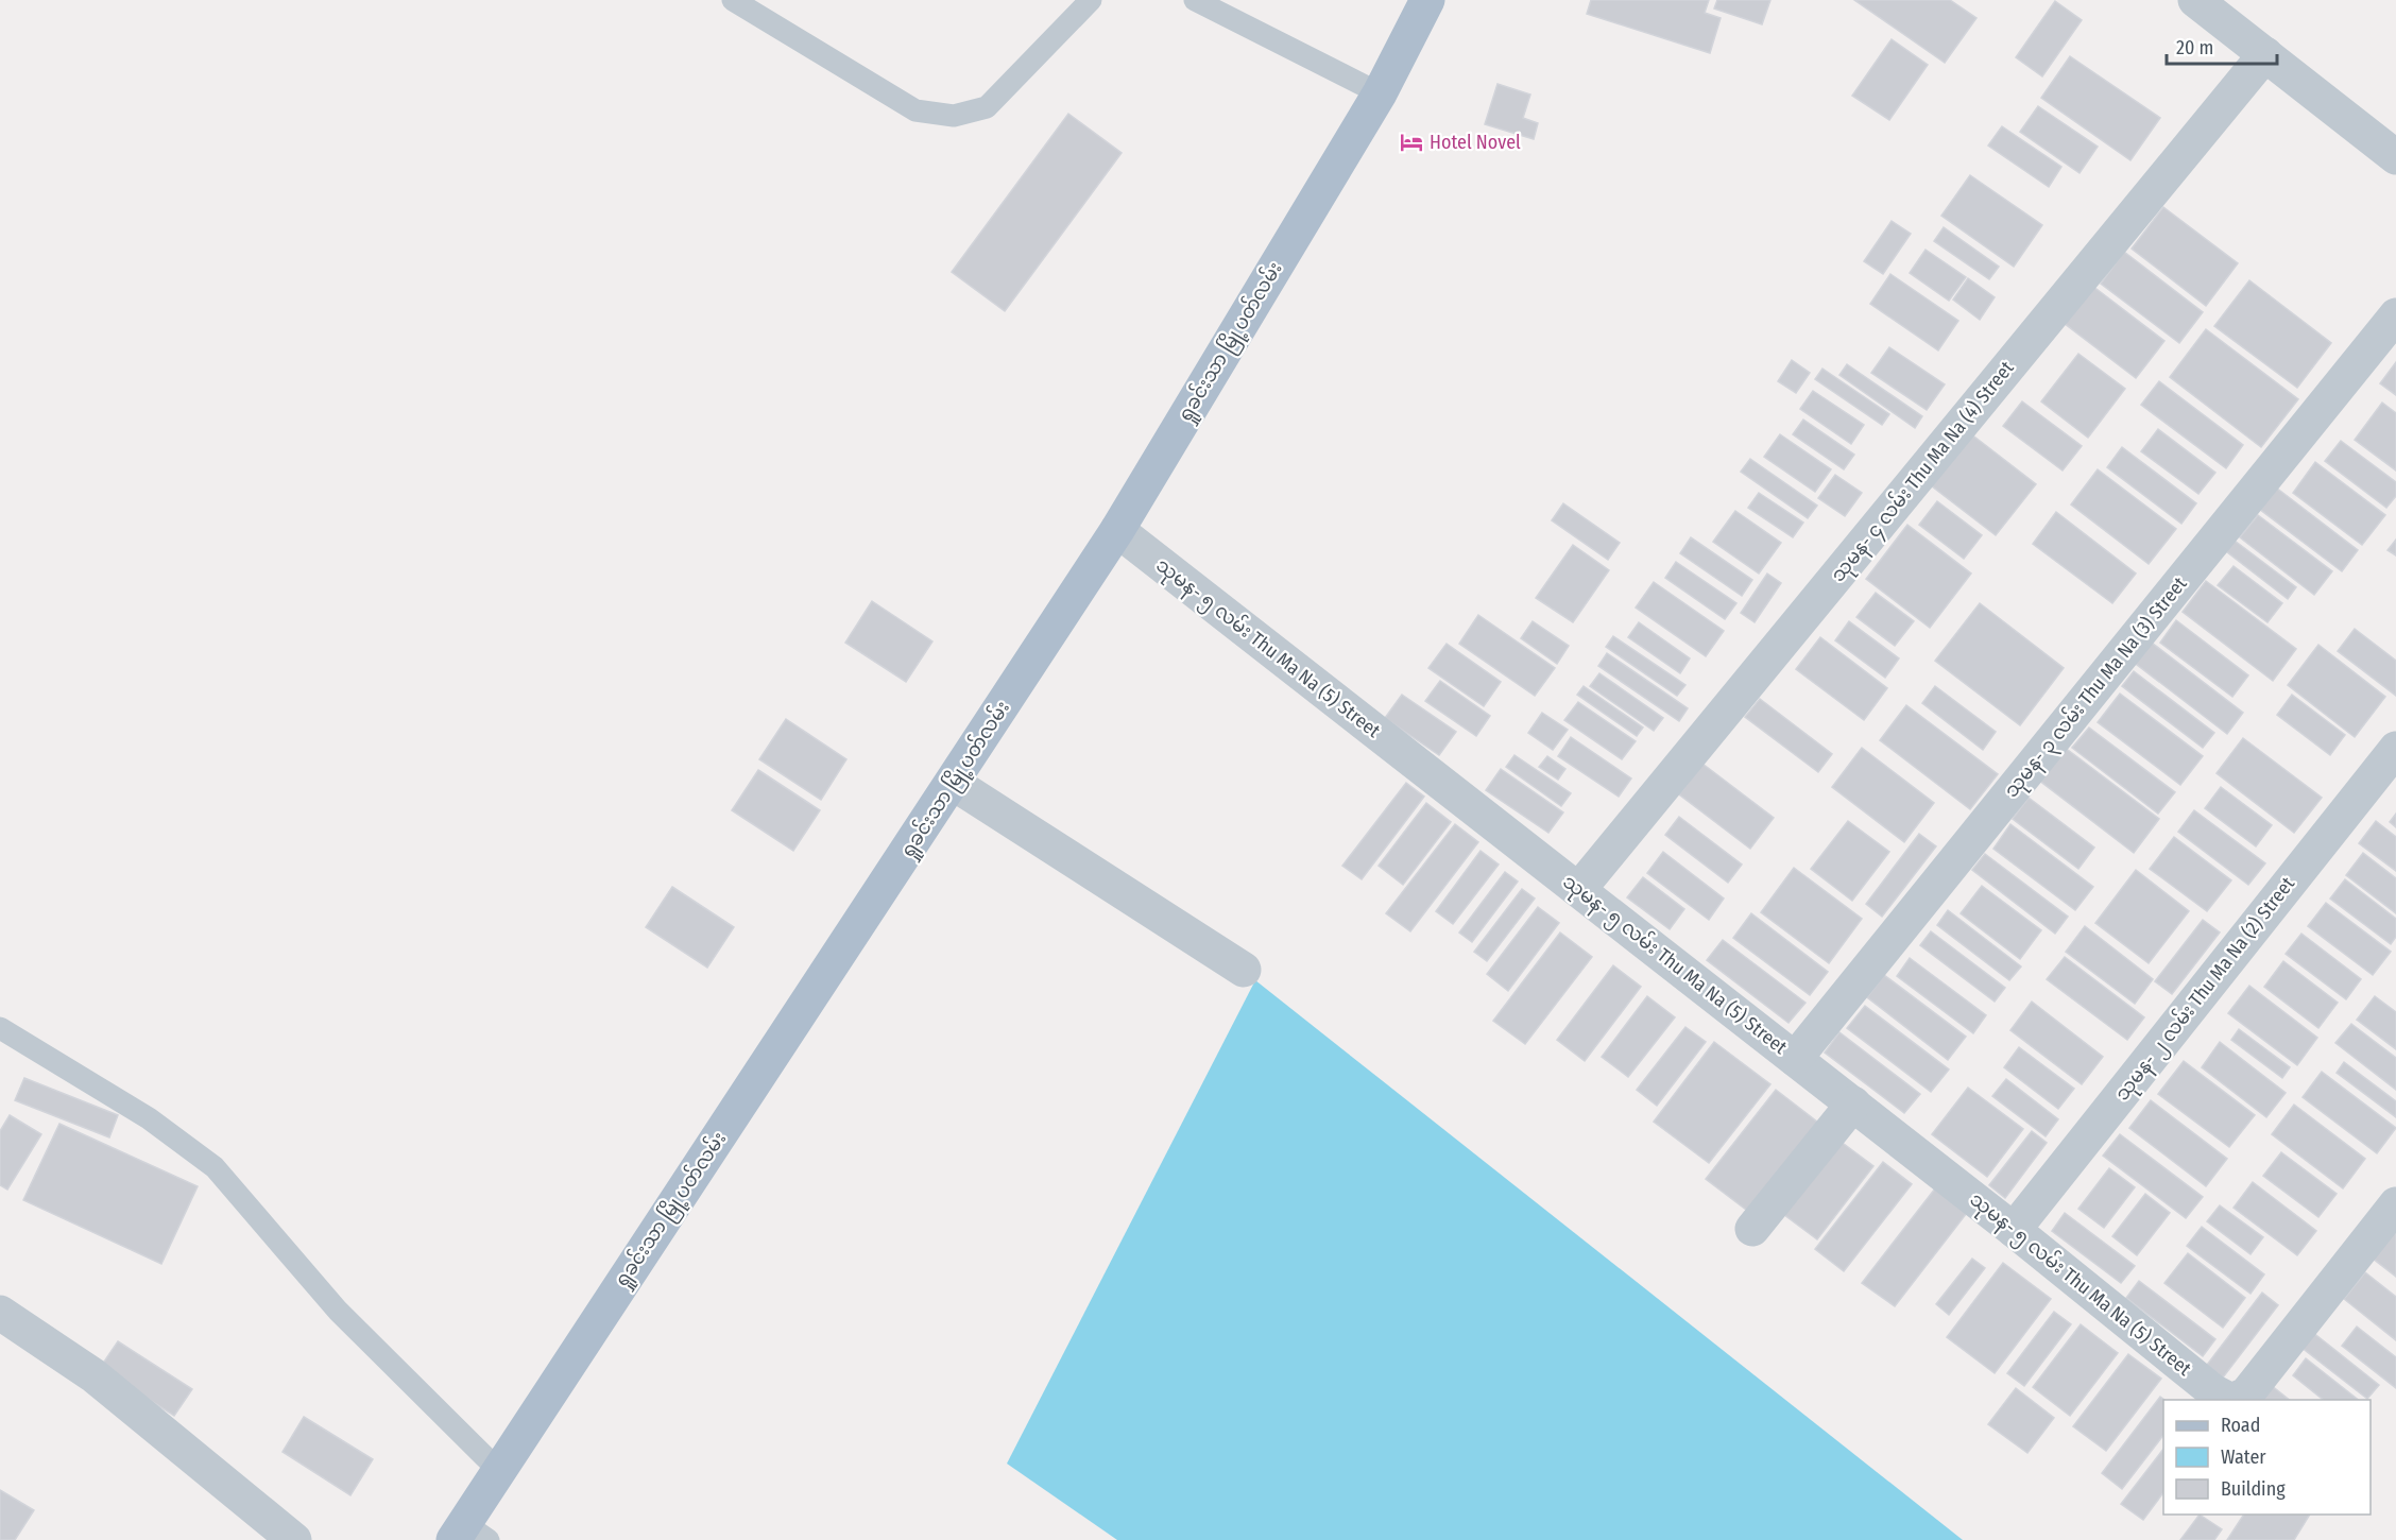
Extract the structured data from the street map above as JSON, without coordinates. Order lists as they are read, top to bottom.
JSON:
{
  "streets": {
    "main road": ["ရှုခင်းသာ မြို့ပတ်လမ်း"],
    "street": [
      "သုမန- ၄ လမ်း Thu Ma Na (4) Street",
      "သုမန- ၅ လမ်း Thu Ma Na (5) Street",
      "သုမန- ၃ လမ်း Thu Ma Na (3) Street",
      "သုမန- ၂ လမ်း Thu Ma Na (2) Street"
    ]
  },
  "crossings": [
    ["ရှုခင်းသာ မြို့ပတ်လမ်း", "သုမန- ၅ လမ်း Thu Ma Na (5) Street"],
    ["သုမန- ၄ လမ်း Thu Ma Na (4) Street", "သုမန- ၅ လမ်း Thu Ma Na (5) Street"],
    ["သုမန- ၅ လမ်း Thu Ma Na (5) Street", "သုမန- ၃ လမ်း Thu Ma Na (3) Street"],
    ["သုမန- ၅ လမ်း Thu Ma Na (5) Street", "သုမန- ၂ လမ်း Thu Ma Na (2) Street"]
  ],
  "places": {
    "hotel": ["Hotel Novel"]
  },
  "legend": ["Road", "Water", "Building"],
  "scale_bar": "20 m"
}
